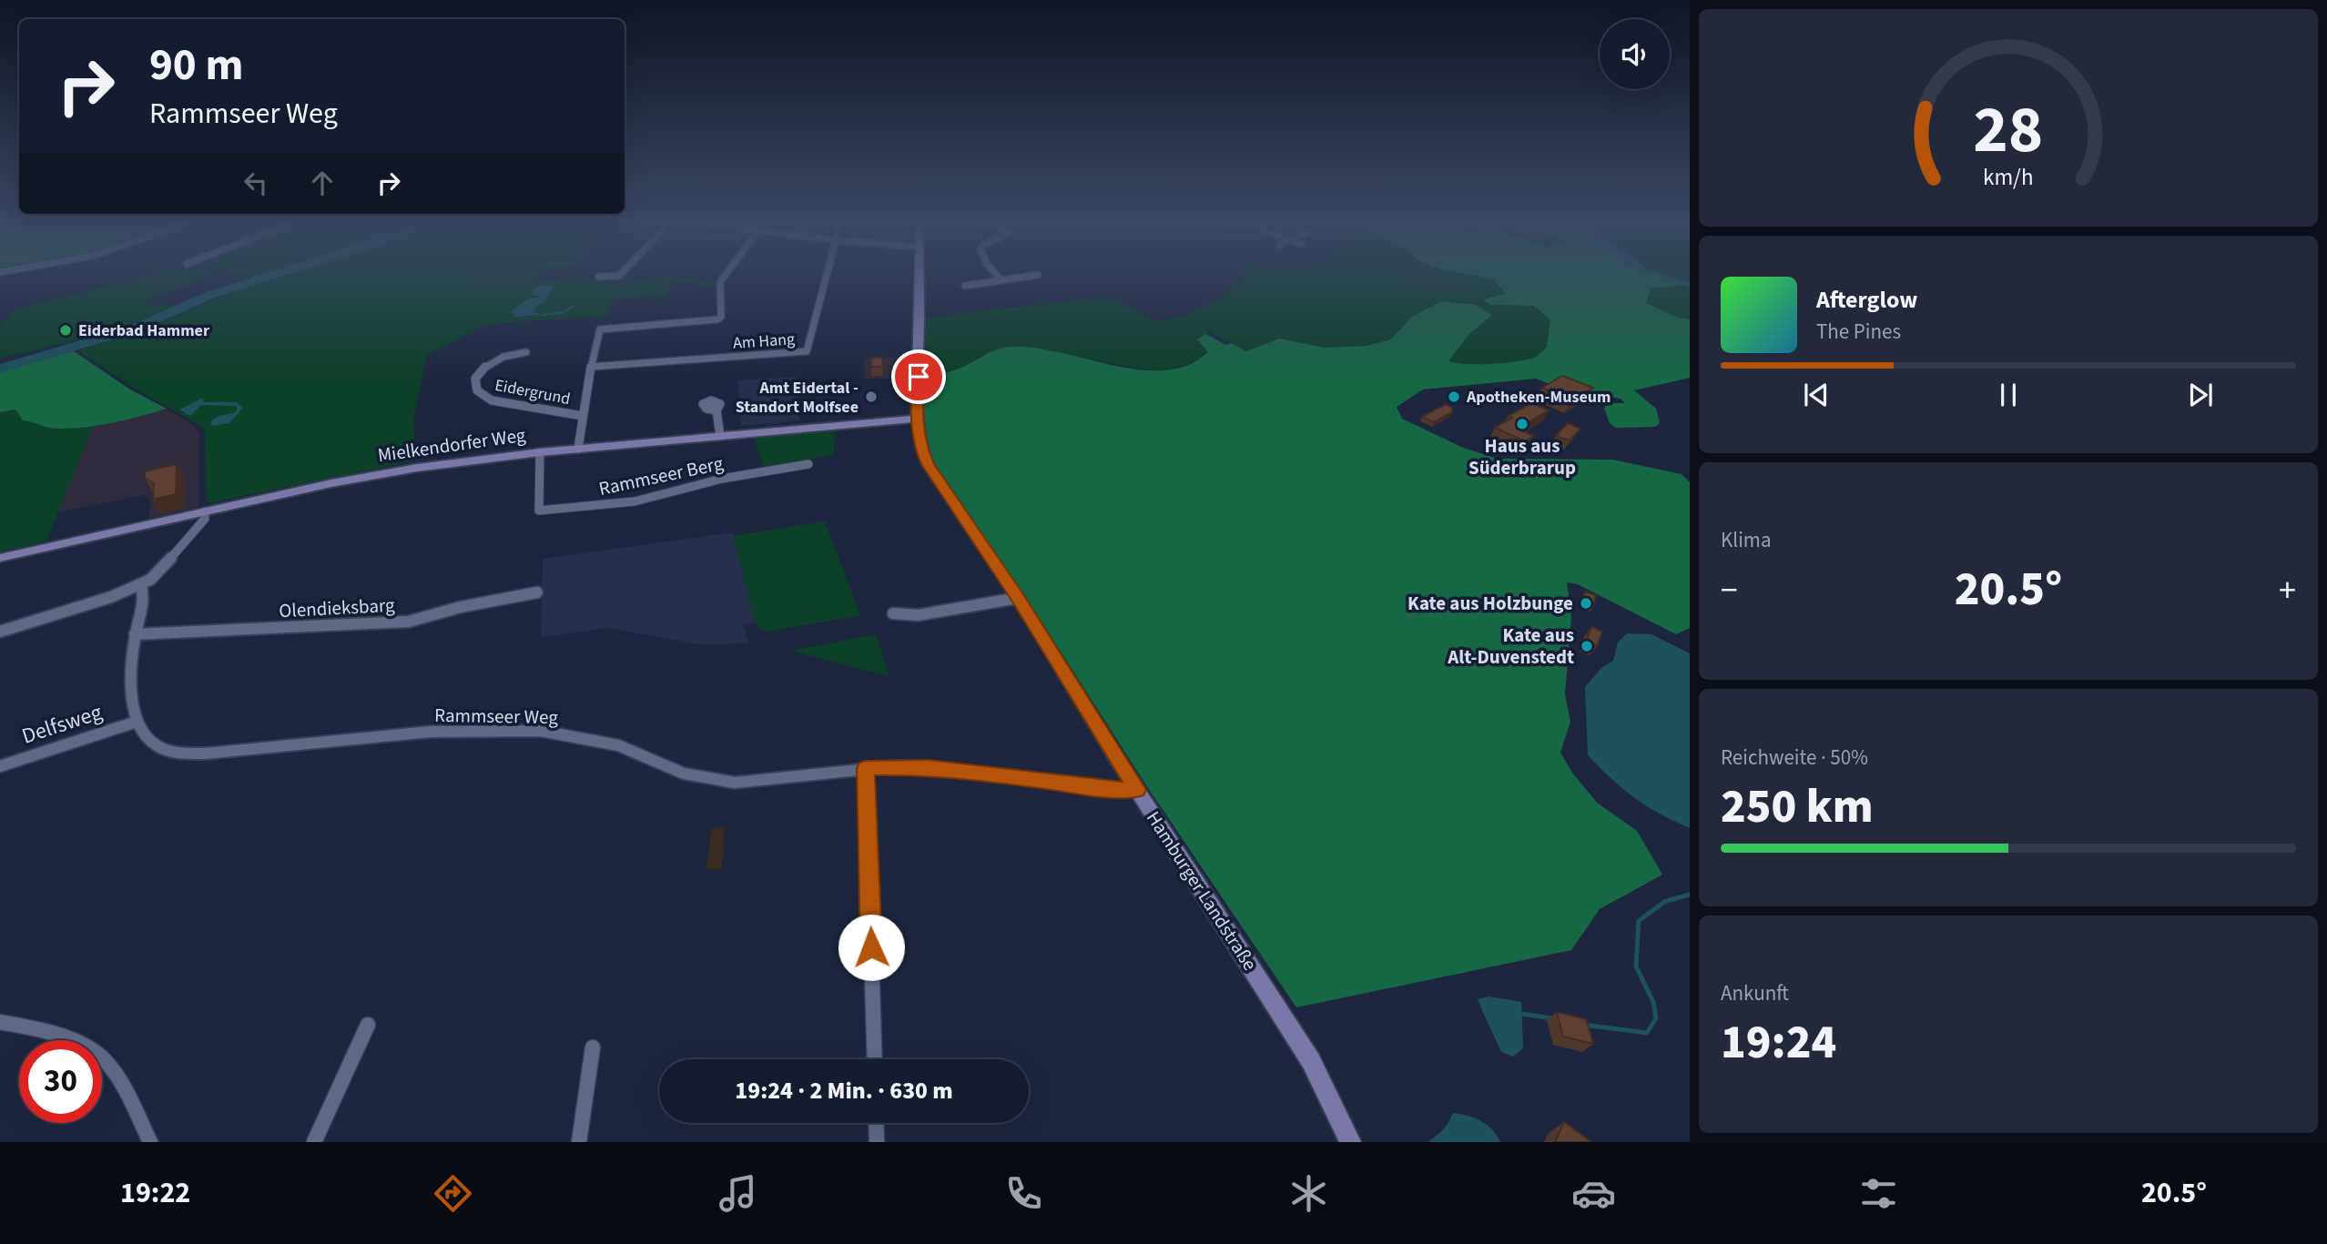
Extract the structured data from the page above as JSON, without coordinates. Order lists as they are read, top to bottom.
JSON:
{
  "streets": {
    "main road": ["Mielkendorfer Weg", "Hamburger Landstraße"],
    "street": [
      "Am Hang",
      "Eidergrund",
      "Rammseer Berg",
      "Olendieksbarg",
      "Rammseer Weg",
      "Delfsweg"
    ]
  },
  "crossings": [
    ["Mielkendorfer Weg", "Rammseer Berg"],
    ["Mielkendorfer Weg", "Hamburger Landstraße"],
    ["Rammseer Weg", "Delfsweg"],
    ["Rammseer Weg", "Hamburger Landstraße"]
  ],
  "places": [
    "Eiderbad Hammer",
    "Amt Eidertal - Standort Molfsee",
    "Apotheken-Museum",
    "Haus aus Süderbrarup",
    "Kate aus Holzbunge",
    "Kate aus Alt-Duvenstedt"
  ],
  "page": {
    "turn": ["90 m", "Rammseer Weg"],
    "song": ["Afterglow", "The Pines"],
    "tile": [
      "Klima",
      ["Reichweite · 50%", "250 km"],
      ["Ankunft", "19:24"]
    ],
    "heat": ["−", "20.5°", "+"],
    "limit": "30",
    "trip": "19:24 · 2 Min. · 630 m",
    "tabs": ["19:22", "20.5°"],
    "gauge": ["28", "km/h"]
  }
}
